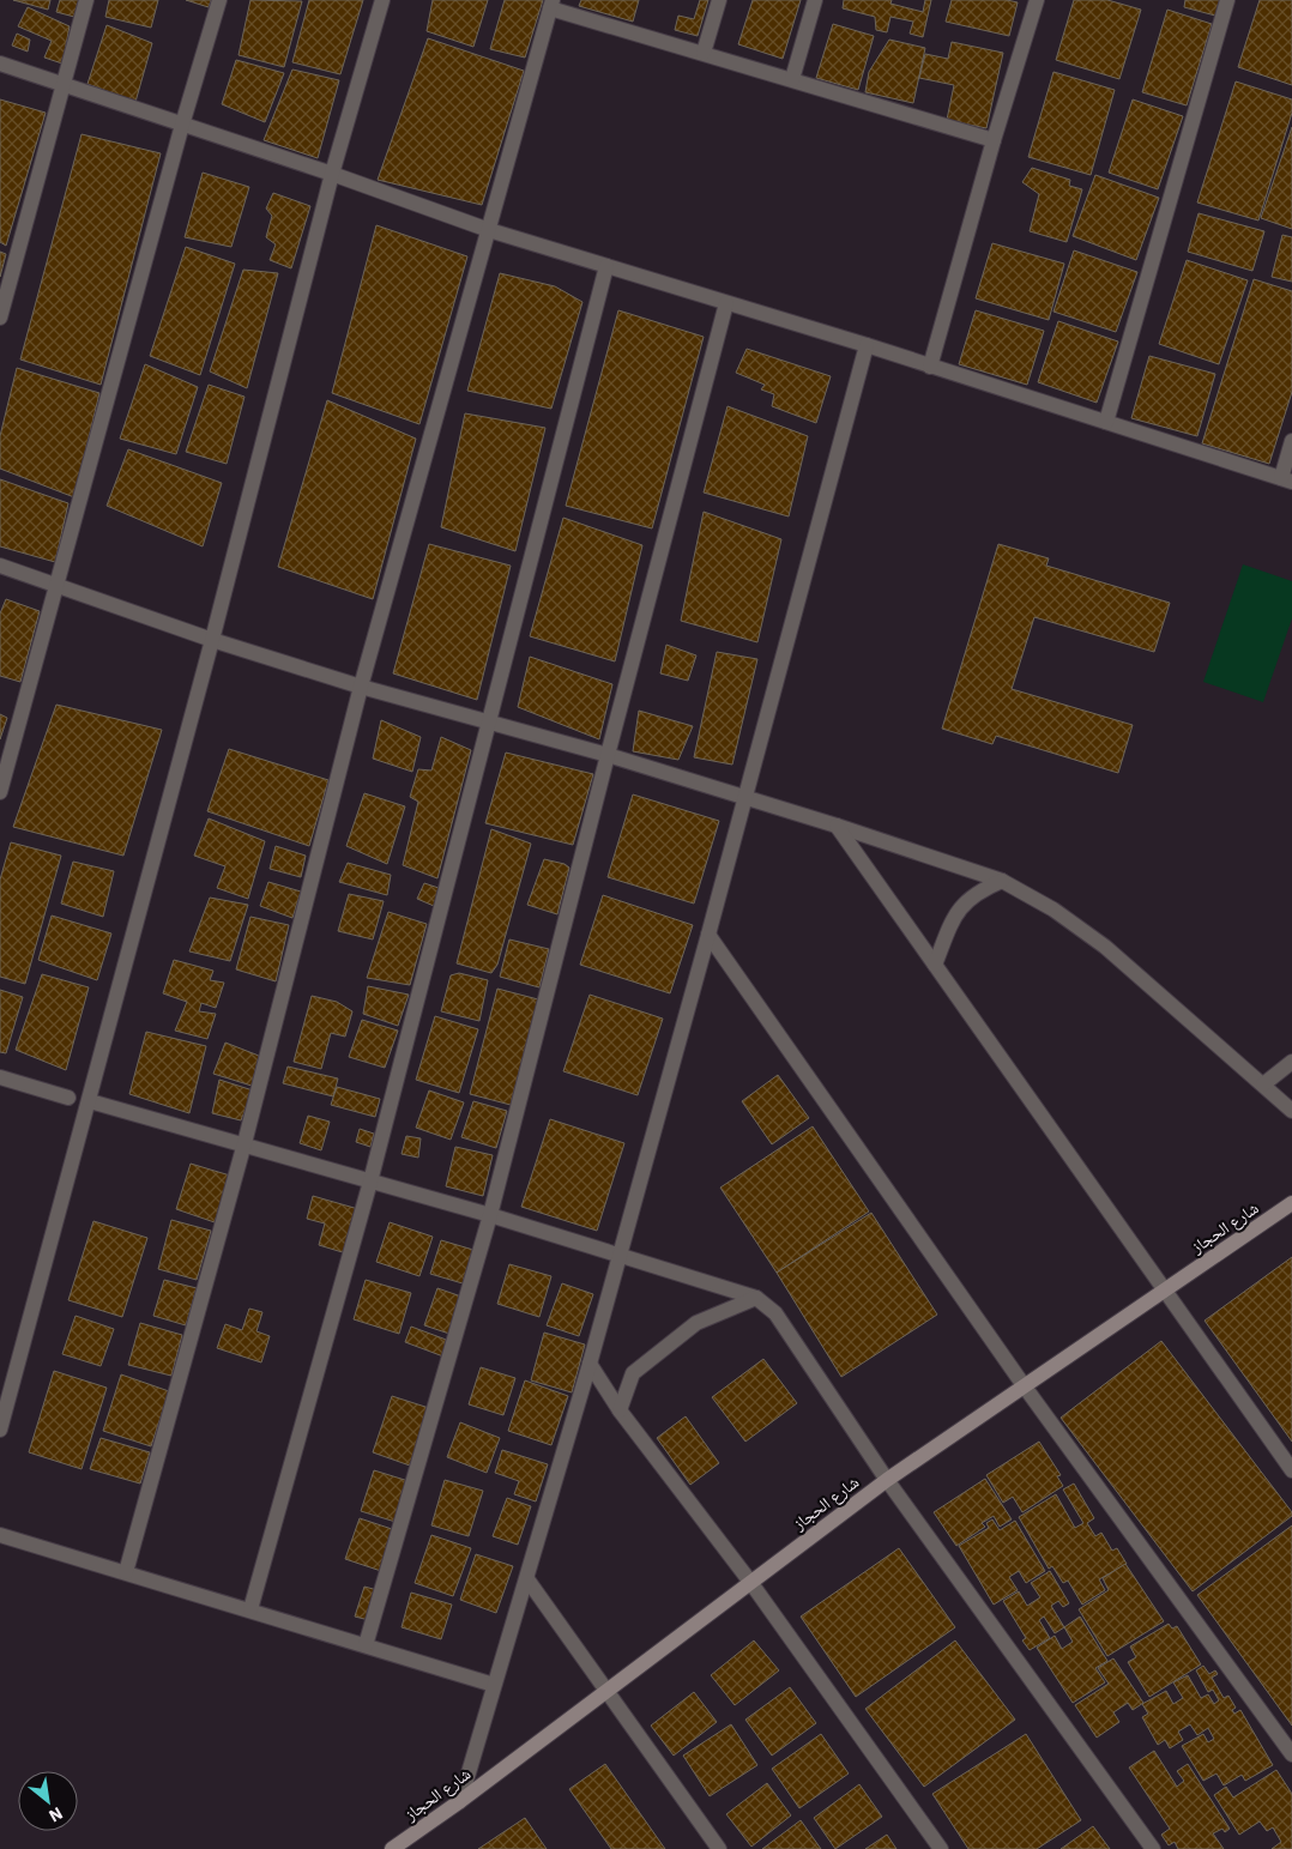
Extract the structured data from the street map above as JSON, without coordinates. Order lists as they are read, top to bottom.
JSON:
{
  "streets": {
    "main road": ["شارع الحجاز"]
  },
  "north": "bottom right"
}
